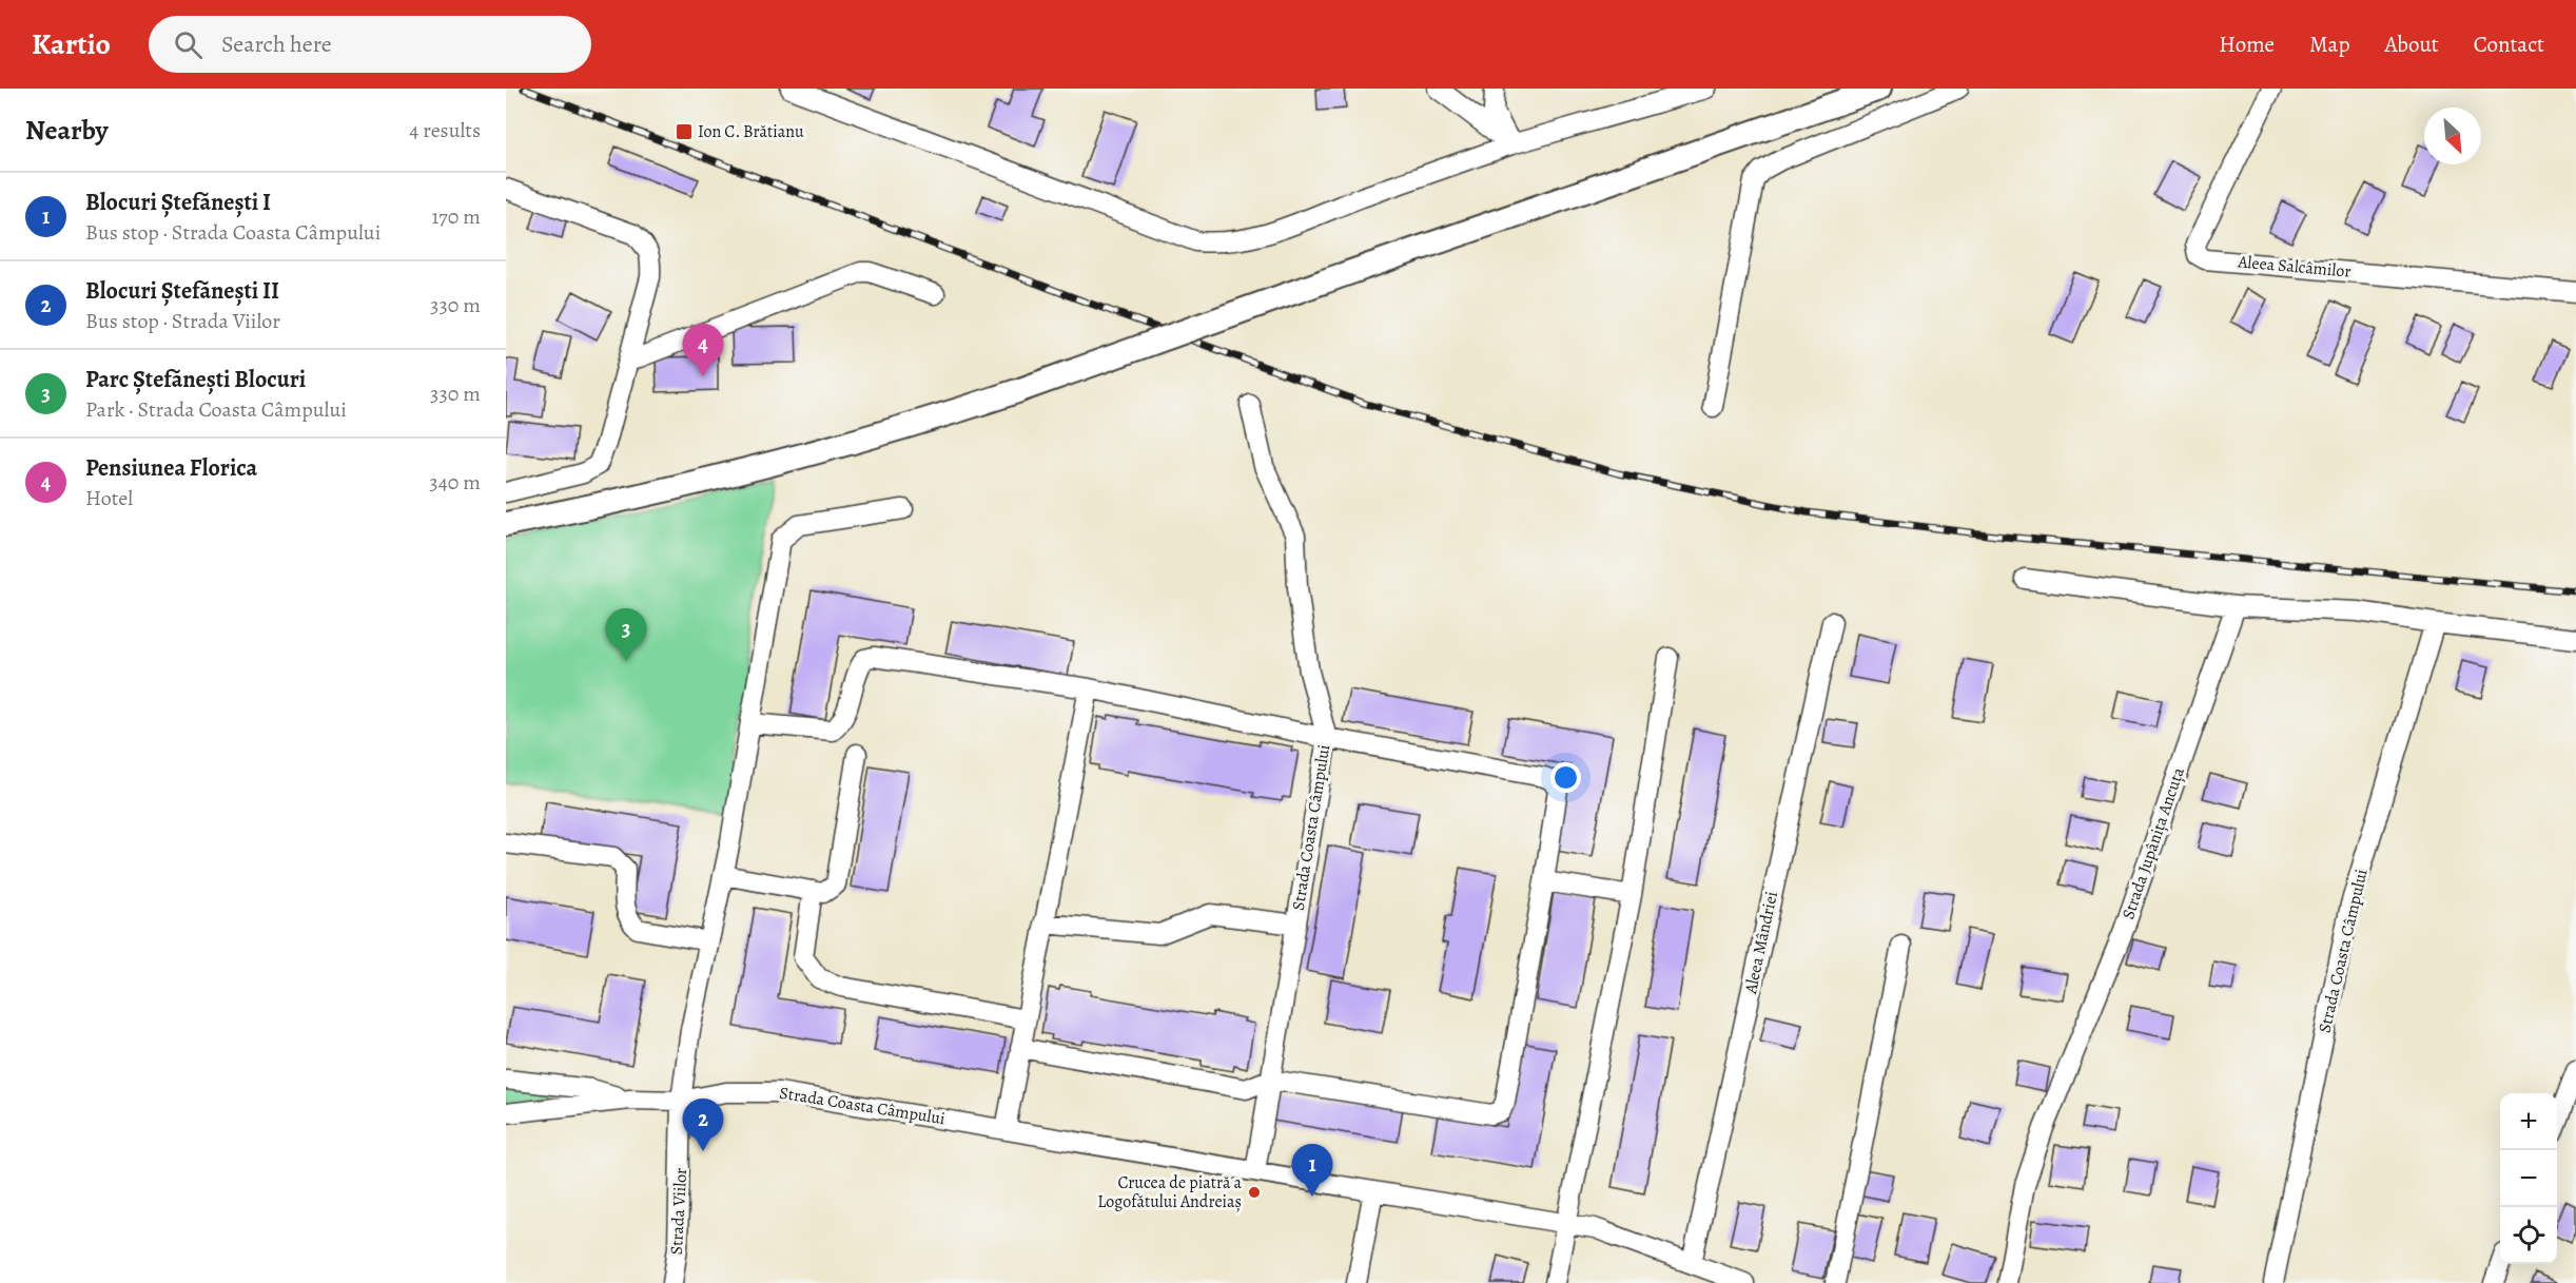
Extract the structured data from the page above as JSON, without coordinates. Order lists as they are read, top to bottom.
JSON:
{
  "streets": {
    "street": [
      "Aleea Salcâmilor",
      "Strada Coasta Câmpului",
      "Strada Jupânița Ancuța",
      "Aleea Mândriei",
      "Strada Viilor"
    ]
  },
  "crossings": [
    ["Strada Coasta Câmpului", "Aleea Mândriei"],
    ["Strada Coasta Câmpului", "Strada Viilor"]
  ],
  "places": {
    "transit": ["Ion C. Brătianu"],
    "other": ["Crucea de piatră a Logofătului Andreiaș"]
  },
  "north": "bottom right",
  "page": {
    "header": "Kartio",
    "search": "Search here",
    "nav": [
      "Home",
      "Map",
      "About",
      "Contact"
    ],
    "heading": ["Nearby", "4 results"],
    "list": [
      {
        "mark": "1",
        "name": "Blocuri Ștefănești I",
        "note": "Bus stop · Strada Coasta Câmpului",
        "value": "170 m"
      },
      {
        "mark": "2",
        "name": "Blocuri Ștefănești II",
        "note": "Bus stop · Strada Viilor",
        "value": "330 m"
      },
      {
        "mark": "3",
        "name": "Parc Ștefănești Blocuri",
        "note": "Park · Strada Coasta Câmpului",
        "value": "330 m"
      },
      {
        "mark": "4",
        "name": "Pensiunea Florica",
        "note": "Hotel",
        "value": "340 m"
      }
    ],
    "pins": [
      "4",
      "3",
      "2",
      "1"
    ],
    "map_buttons": ["+", "−"]
  }
}
